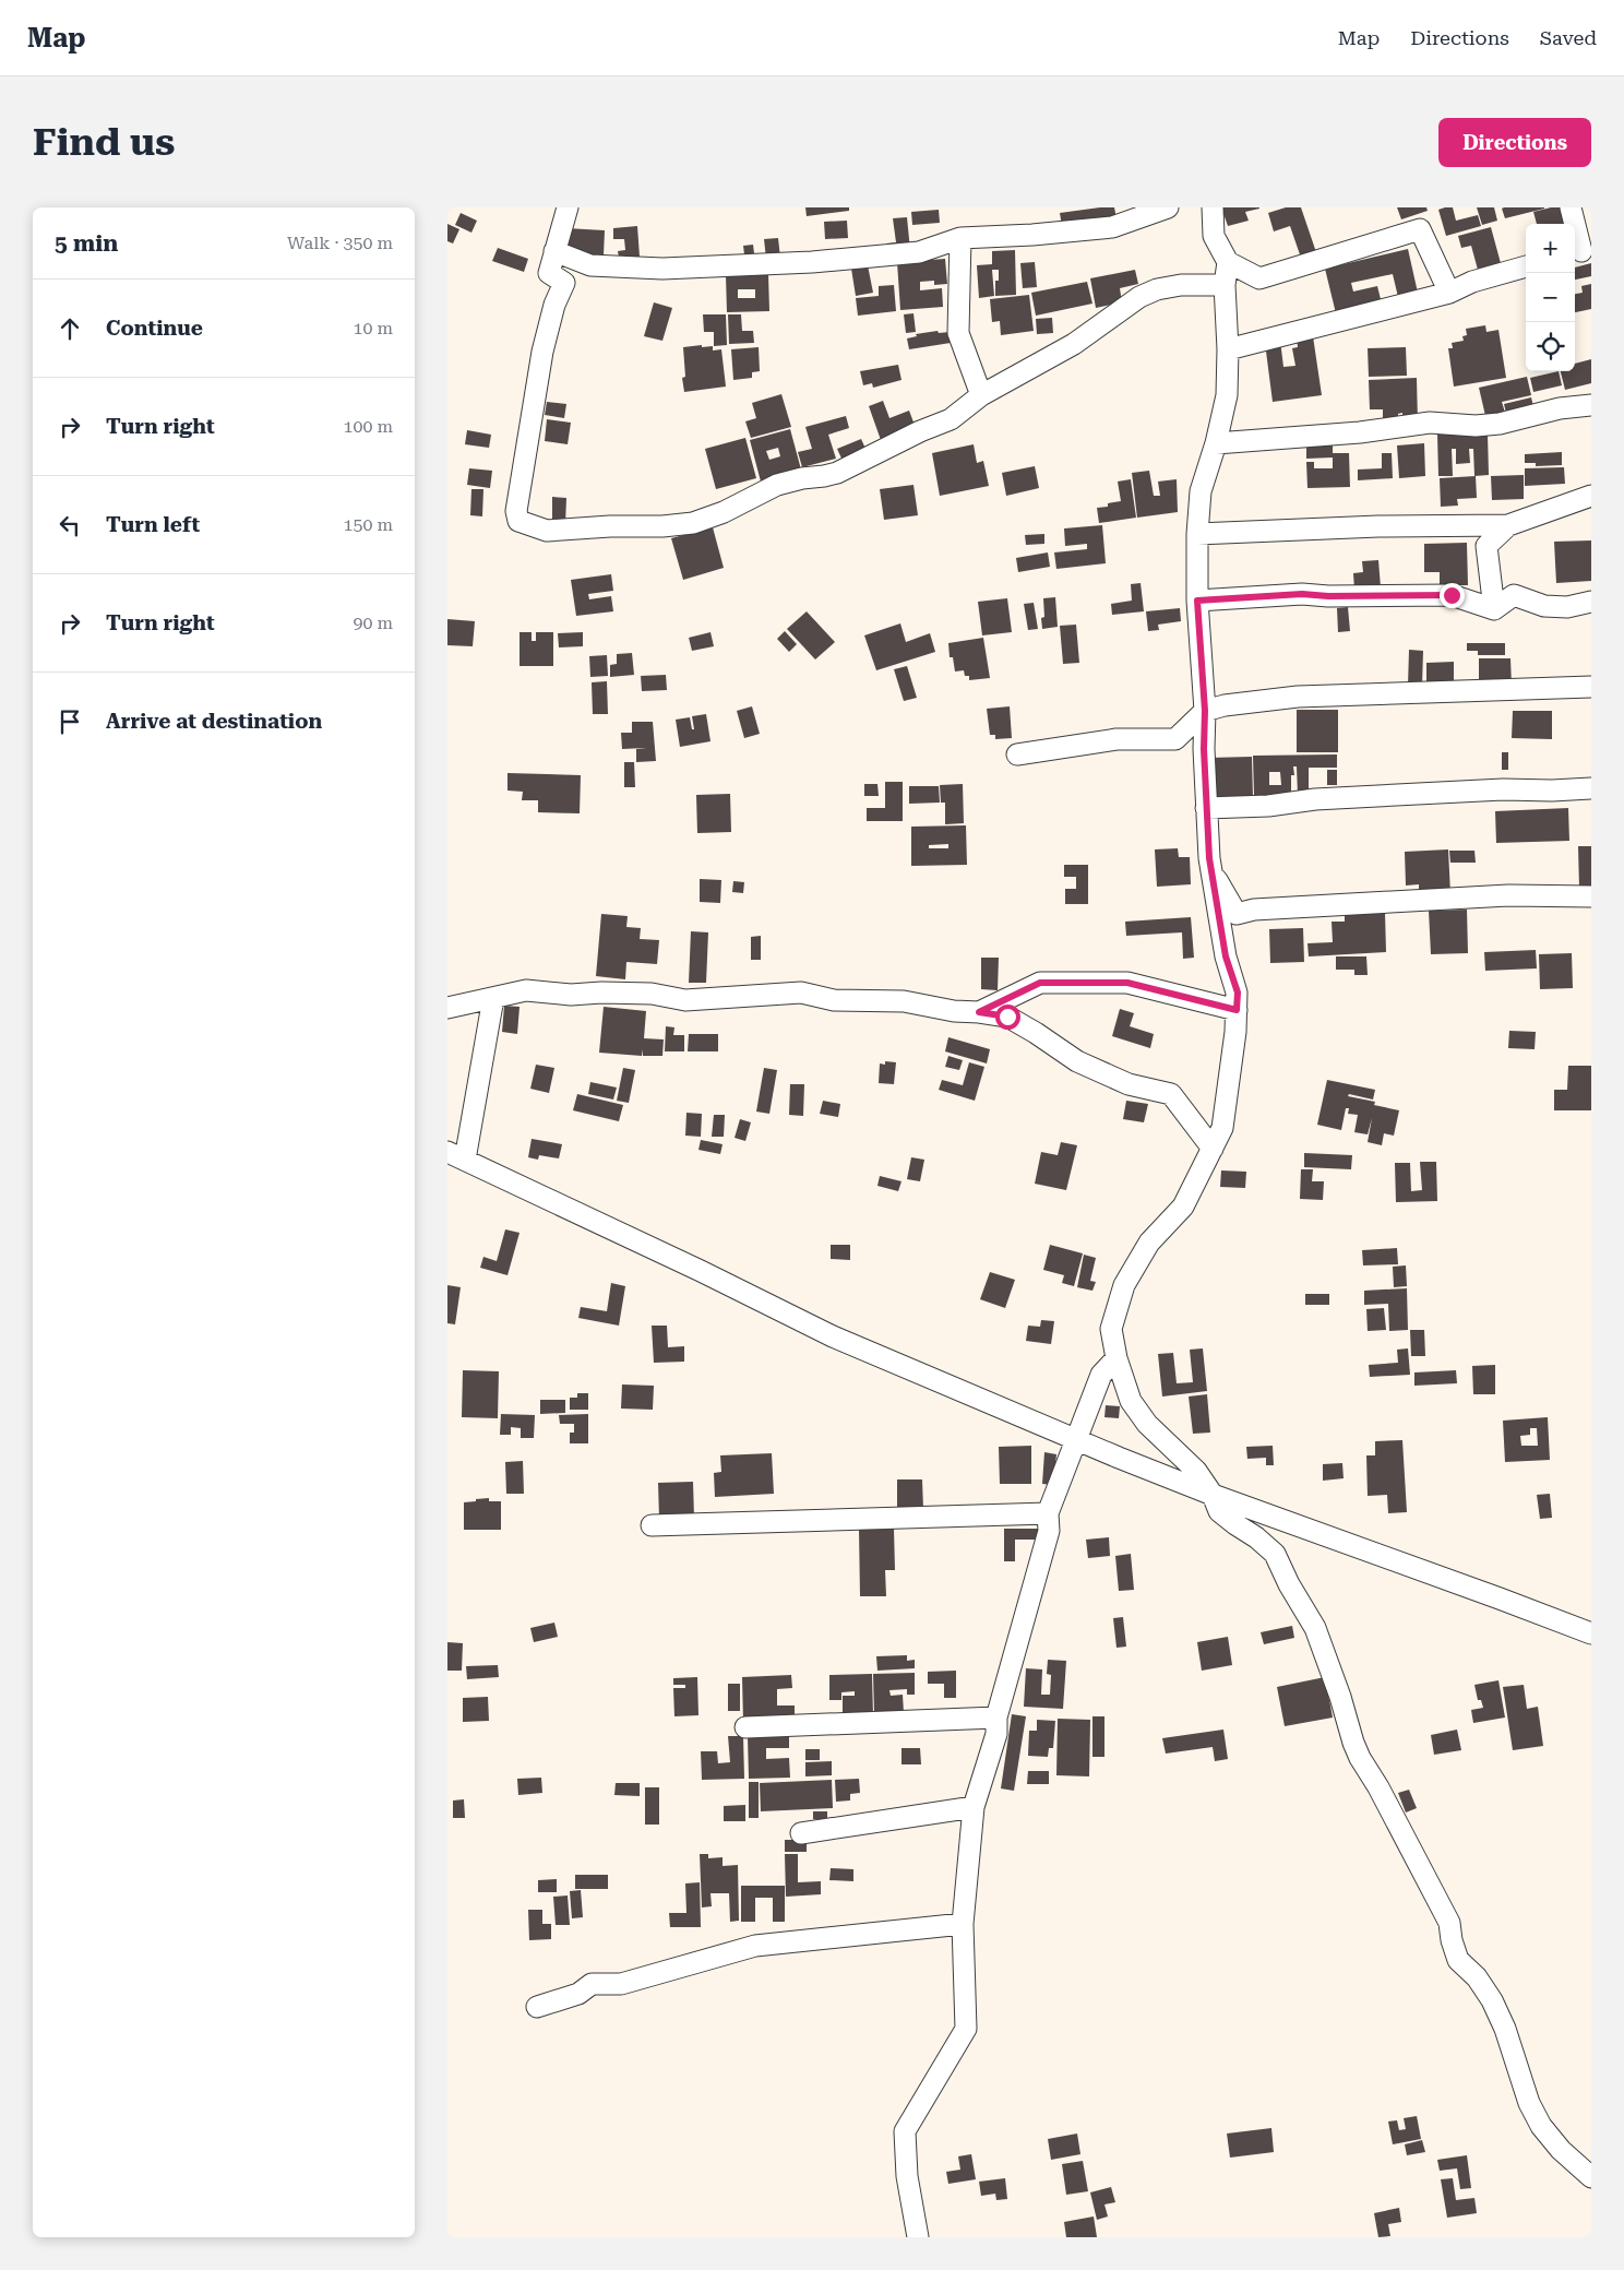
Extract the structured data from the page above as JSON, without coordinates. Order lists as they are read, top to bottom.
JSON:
{
  "page": {
    "header": "Map",
    "nav": ["Map", "Directions", "Saved"],
    "buttons": "Directions",
    "title": "Find us",
    "heading": ["5 min", "Walk · 350 m"],
    "map_buttons": ["+", "−"],
    "list": [
      ["Continue", "10 m"],
      ["Turn right", "100 m"],
      ["Turn left", "150 m"],
      ["Turn right", "90 m"],
      "Arrive at destination"
    ]
  }
}
